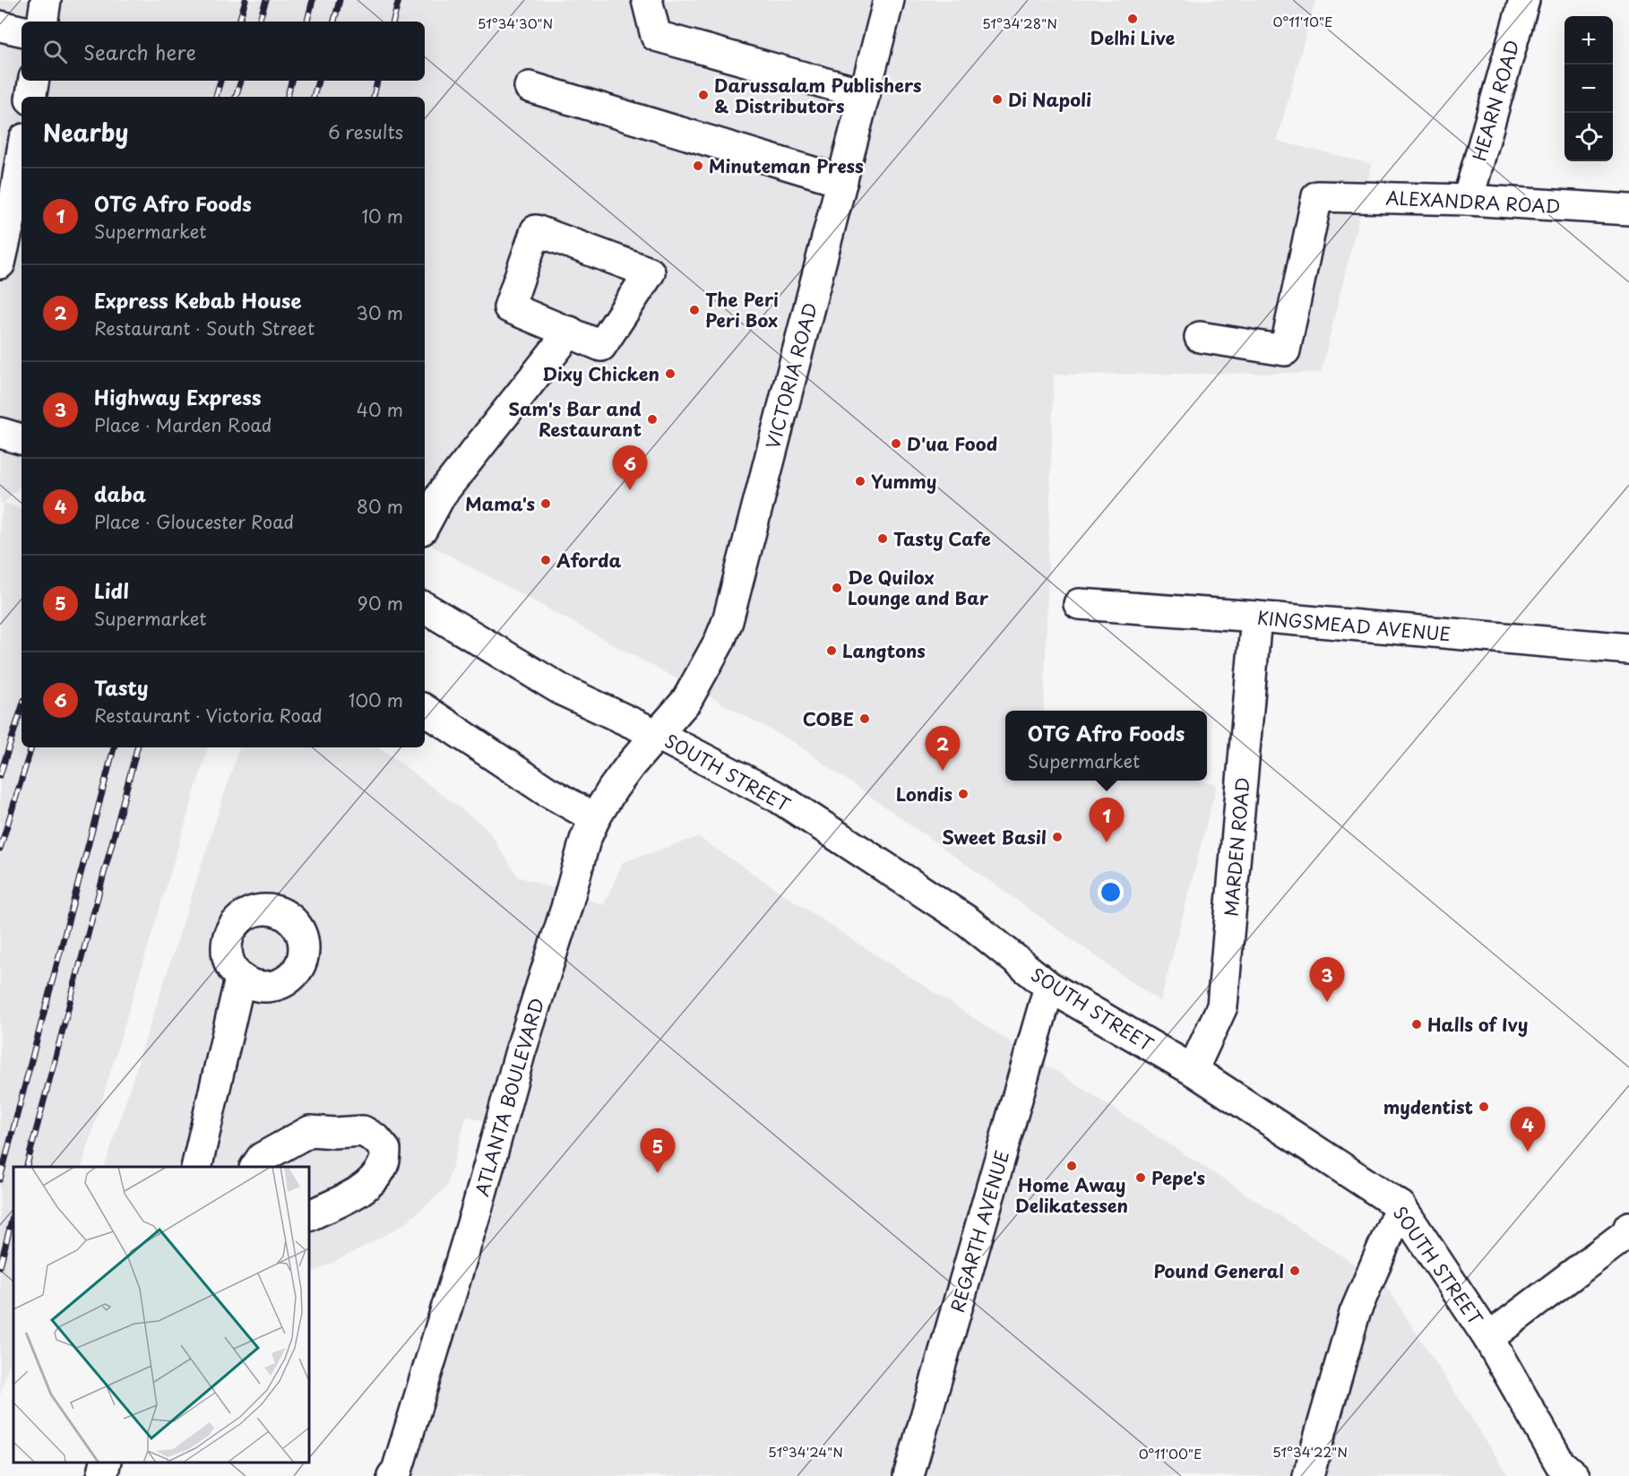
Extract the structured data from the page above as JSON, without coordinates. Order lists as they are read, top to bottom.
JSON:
{
  "streets": {
    "street": [
      "HEARN ROAD",
      "ALEXANDRA ROAD",
      "VICTORIA ROAD",
      "KINGSMEAD AVENUE",
      "SOUTH STREET",
      "MARDEN ROAD",
      "ATLANTA BOULEVARD",
      "REGARTH AVENUE"
    ]
  },
  "crossings": [
    ["HEARN ROAD", "ALEXANDRA ROAD"],
    ["VICTORIA ROAD", "SOUTH STREET"],
    ["VICTORIA ROAD", "ATLANTA BOULEVARD"],
    ["KINGSMEAD AVENUE", "MARDEN ROAD"],
    ["SOUTH STREET", "MARDEN ROAD"],
    ["SOUTH STREET", "ATLANTA BOULEVARD"],
    ["SOUTH STREET", "REGARTH AVENUE"]
  ],
  "places": [
    "Delhi Live",
    "Darussalam Publishers & Distributors",
    "Di Napoli",
    "Minuteman Press",
    "The Peri Peri Box",
    "Dixy Chicken",
    "Sam's Bar and Restaurant",
    "D'ua Food",
    "Yummy",
    "Mama's",
    "Tasty Cafe",
    "Aforda",
    "De Quilox Lounge and Bar",
    "Langtons",
    "COBE",
    "Londis",
    "Sweet Basil",
    "Halls of Ivy",
    "mydentist",
    "Home Away Delikatessen",
    "Pepe's",
    "Pound General"
  ],
  "page": {
    "map_buttons": ["+", "−"],
    "search": "Search here",
    "heading": ["Nearby", "6 results"],
    "list": [
      {
        "mark": "1",
        "name": "OTG Afro Foods",
        "note": "Supermarket",
        "value": "10 m"
      },
      {
        "mark": "2",
        "name": "Express Kebab House",
        "note": "Restaurant · South Street",
        "value": "30 m"
      },
      {
        "mark": "3",
        "name": "Highway Express",
        "note": "Place · Marden Road",
        "value": "40 m"
      },
      {
        "mark": "4",
        "name": "daba",
        "note": "Place · Gloucester Road",
        "value": "80 m"
      },
      {
        "mark": "5",
        "name": "Lidl",
        "note": "Supermarket",
        "value": "90 m"
      },
      {
        "mark": "6",
        "name": "Tasty",
        "note": "Restaurant · Victoria Road",
        "value": "100 m"
      }
    ],
    "pins": [
      "6",
      "2",
      "1",
      "3",
      "4",
      "5"
    ],
    "popup": ["OTG Afro Foods", "Supermarket"]
  },
  "coordinates": [
    "0°11'10\"E",
    "51°34'30\"N",
    "51°34'28\"N",
    "51°34'24\"N",
    "51°34'22\"N",
    "0°11'00\"E"
  ]
}
